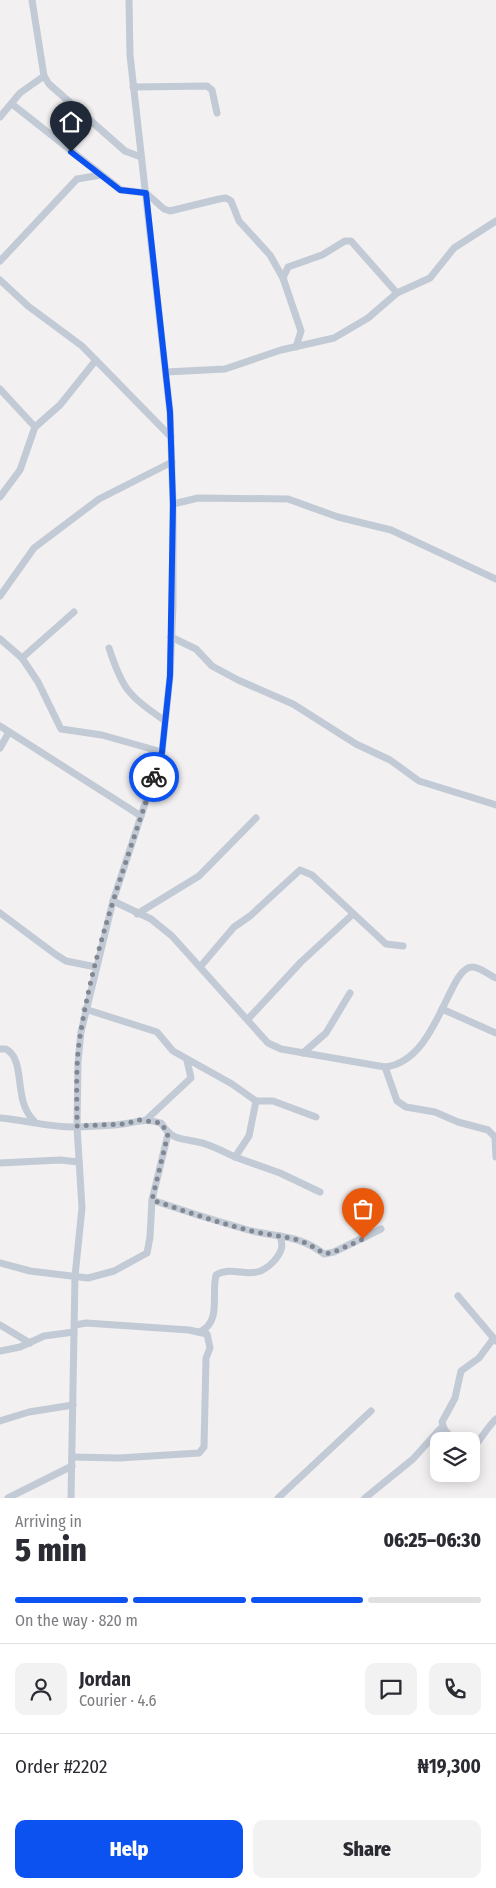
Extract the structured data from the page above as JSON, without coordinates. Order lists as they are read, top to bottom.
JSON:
{
  "page": {
    "heading": ["5 min", "Arriving in", "06:25–06:30"],
    "panel": [
      "Jordan",
      "Courier · 4.6",
      "Order #2202",
      "₦19,300"
    ],
    "bar": "On the way · 820 m",
    "buttons": ["Help", "Share"]
  }
}
